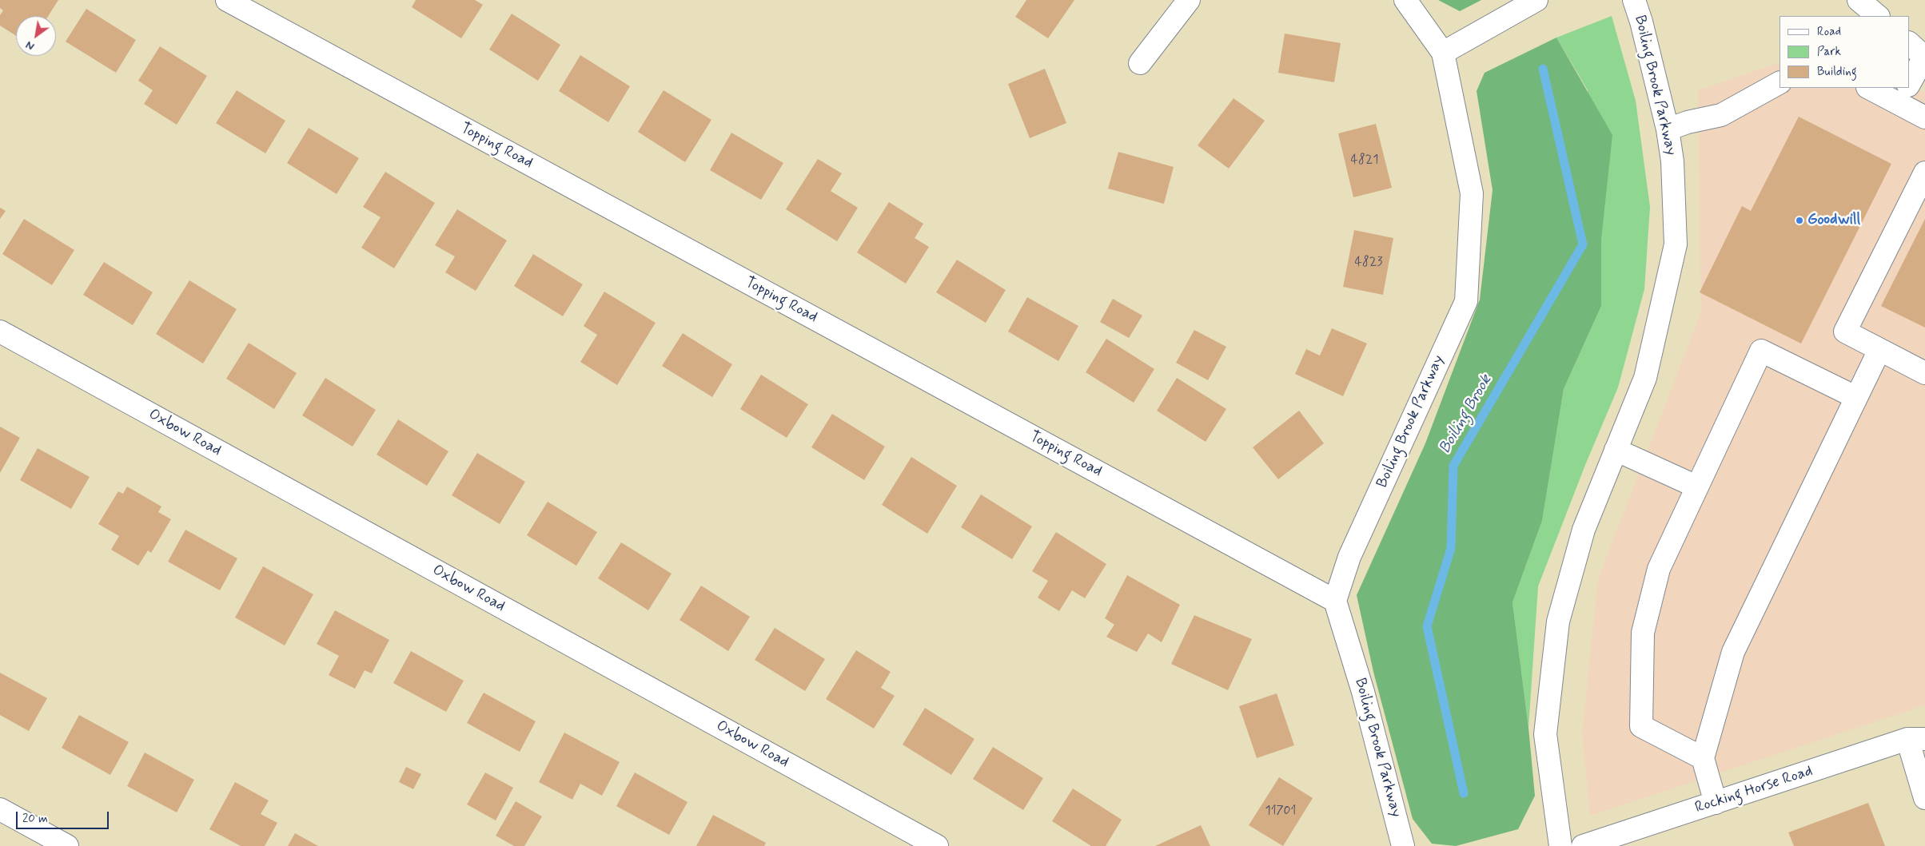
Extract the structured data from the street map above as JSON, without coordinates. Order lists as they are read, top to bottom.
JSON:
{
  "streets": {
    "street": [
      "Boiling Brook Parkway",
      "Topping Road",
      "Oxbow Road",
      "Rocking Horse Road"
    ]
  },
  "crossings": [
    ["Boiling Brook Parkway", "Topping Road"]
  ],
  "water": ["Boiling Brook"],
  "places": ["Goodwill"],
  "house_numbers": ["4821", "4823", "11701"],
  "legend": ["Road", "Park", "Building"],
  "scale_bar": "20 m",
  "north": "bottom left"
}
